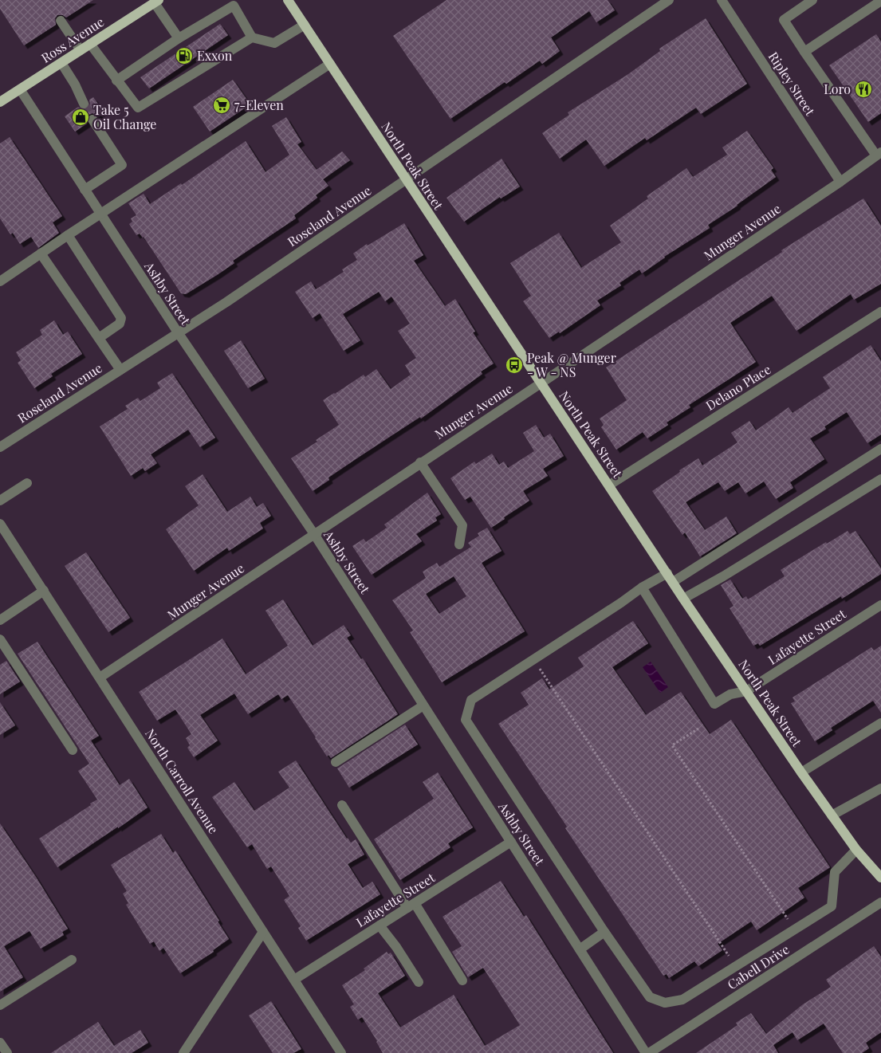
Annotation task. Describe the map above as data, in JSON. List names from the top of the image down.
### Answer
{
  "streets": {
    "main road": ["Ross Avenue", "North Peak Street"],
    "street": [
      "Ripley Street",
      "Roseland Avenue",
      "Munger Avenue",
      "Ashby Street",
      "Delano Place",
      "Lafayette Street",
      "North Carroll Avenue",
      "Cabell Drive"
    ]
  },
  "crossings": [
    ["Ross Avenue", "Ashby Street"],
    ["Ripley Street", "Munger Avenue"],
    ["North Peak Street", "Roseland Avenue"],
    ["North Peak Street", "Munger Avenue"],
    ["North Peak Street", "Delano Place"],
    ["North Peak Street", "Lafayette Street"],
    ["Roseland Avenue", "Ashby Street"],
    ["Munger Avenue", "Ashby Street"],
    ["Munger Avenue", "North Carroll Avenue"],
    ["Ashby Street", "Lafayette Street"],
    ["Lafayette Street", "North Carroll Avenue"]
  ],
  "places": {
    "fuel station": ["Exxon"],
    "restaurant": ["Loro"],
    "supermarket": ["7-Eleven"],
    "shop": ["Take 5 Oil Change"],
    "bus stop": ["Peak @ Munger - W - NS"]
  }
}
